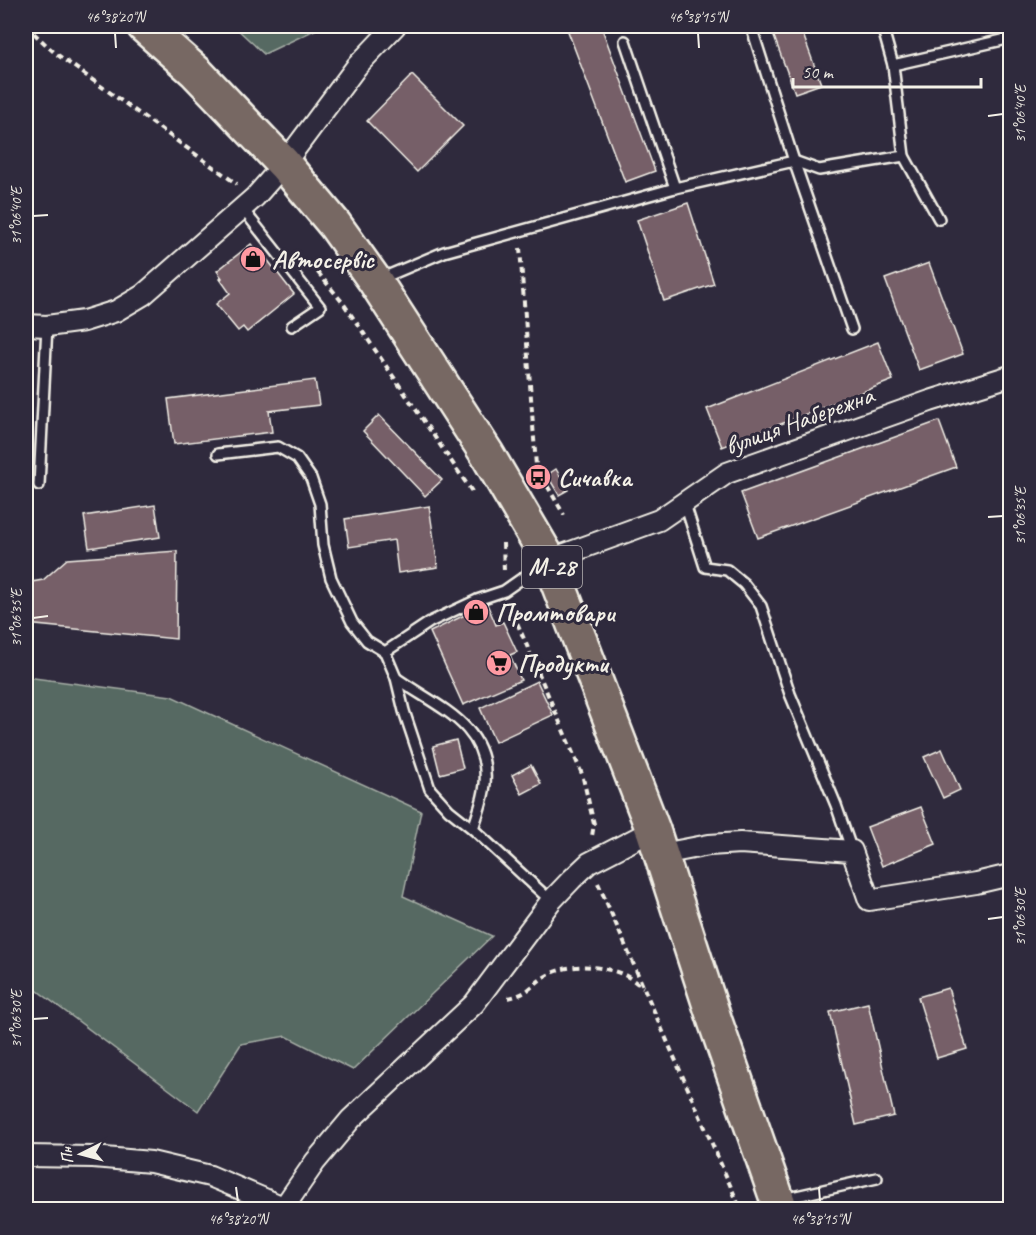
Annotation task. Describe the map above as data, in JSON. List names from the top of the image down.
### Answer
{
  "streets": {
    "highway": ["М-28"],
    "street": ["вулиця Набережна"]
  },
  "crossings": [
    ["вулиця Набережна", "М-28"]
  ],
  "places": {
    "shop": ["Автосервіс", "Промтовари"],
    "bus stop": ["Сичавка"],
    "supermarket": ["Продукти"]
  },
  "scale_bar": "50 m",
  "north": "left",
  "coordinates": [
    "46°38'20\"N",
    "46°38'15\"N",
    "31°06'40\"E",
    "31°06'35\"E",
    "31°06'30\"E"
  ]
}
